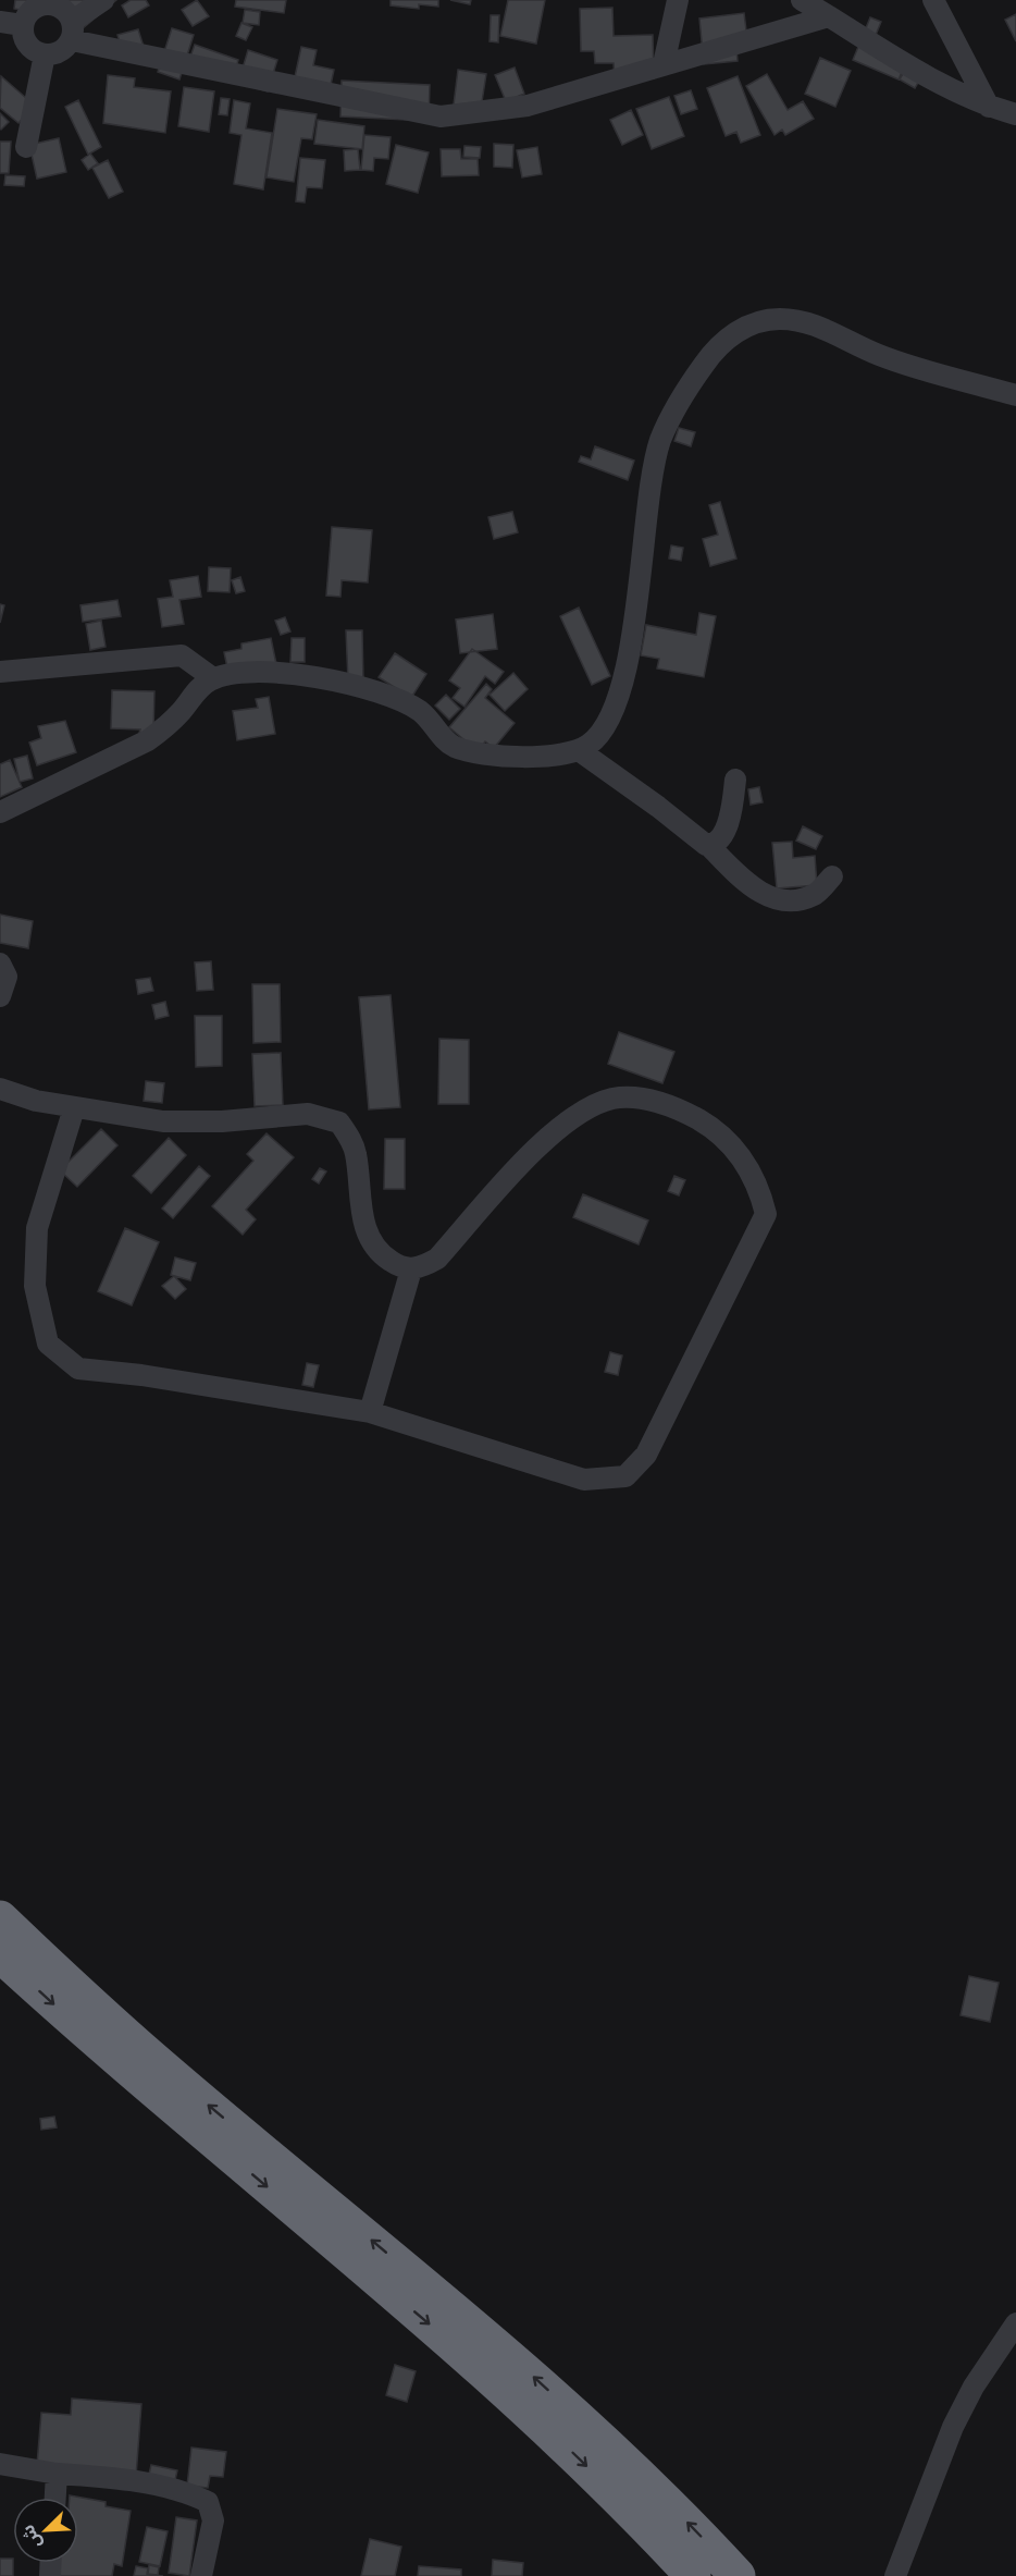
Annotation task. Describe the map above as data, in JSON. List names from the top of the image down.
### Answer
{
  "north": "bottom left"
}
